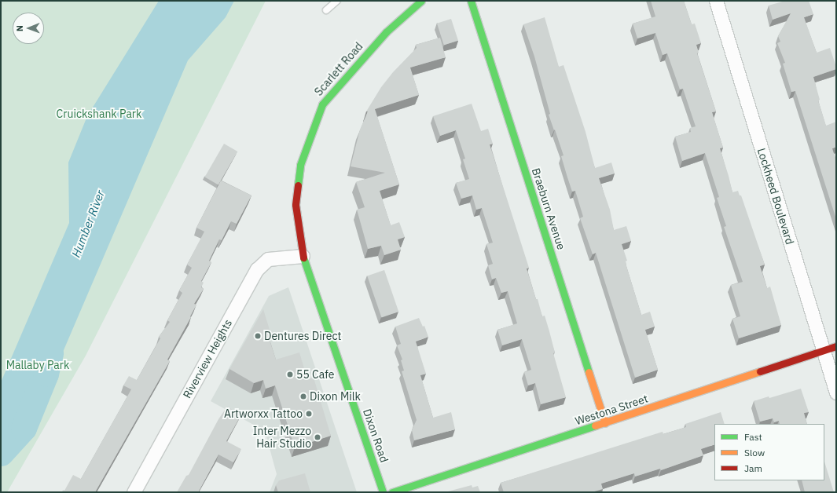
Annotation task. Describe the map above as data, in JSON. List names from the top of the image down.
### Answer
{
  "streets": {
    "street": [
      "Scarlett Road",
      "Lockheed Boulevard",
      "Braeburn Avenue",
      "Riverview Heights",
      "Westona Street",
      "Dixon Road"
    ]
  },
  "crossings": [
    ["Scarlett Road", "Riverview Heights"],
    ["Scarlett Road", "Dixon Road"],
    ["Lockheed Boulevard", "Westona Street"],
    ["Braeburn Avenue", "Westona Street"]
  ],
  "water": ["Humber River"],
  "parks": ["Cruickshank Park", "Mallaby Park"],
  "places": [
    "Dentures Direct",
    "55 Cafe",
    "Dixon Milk",
    "Artworxx Tattoo",
    "Inter Mezzo Hair Studio"
  ],
  "legend": ["Fast", "Slow", "Jam"],
  "north": "left"
}
